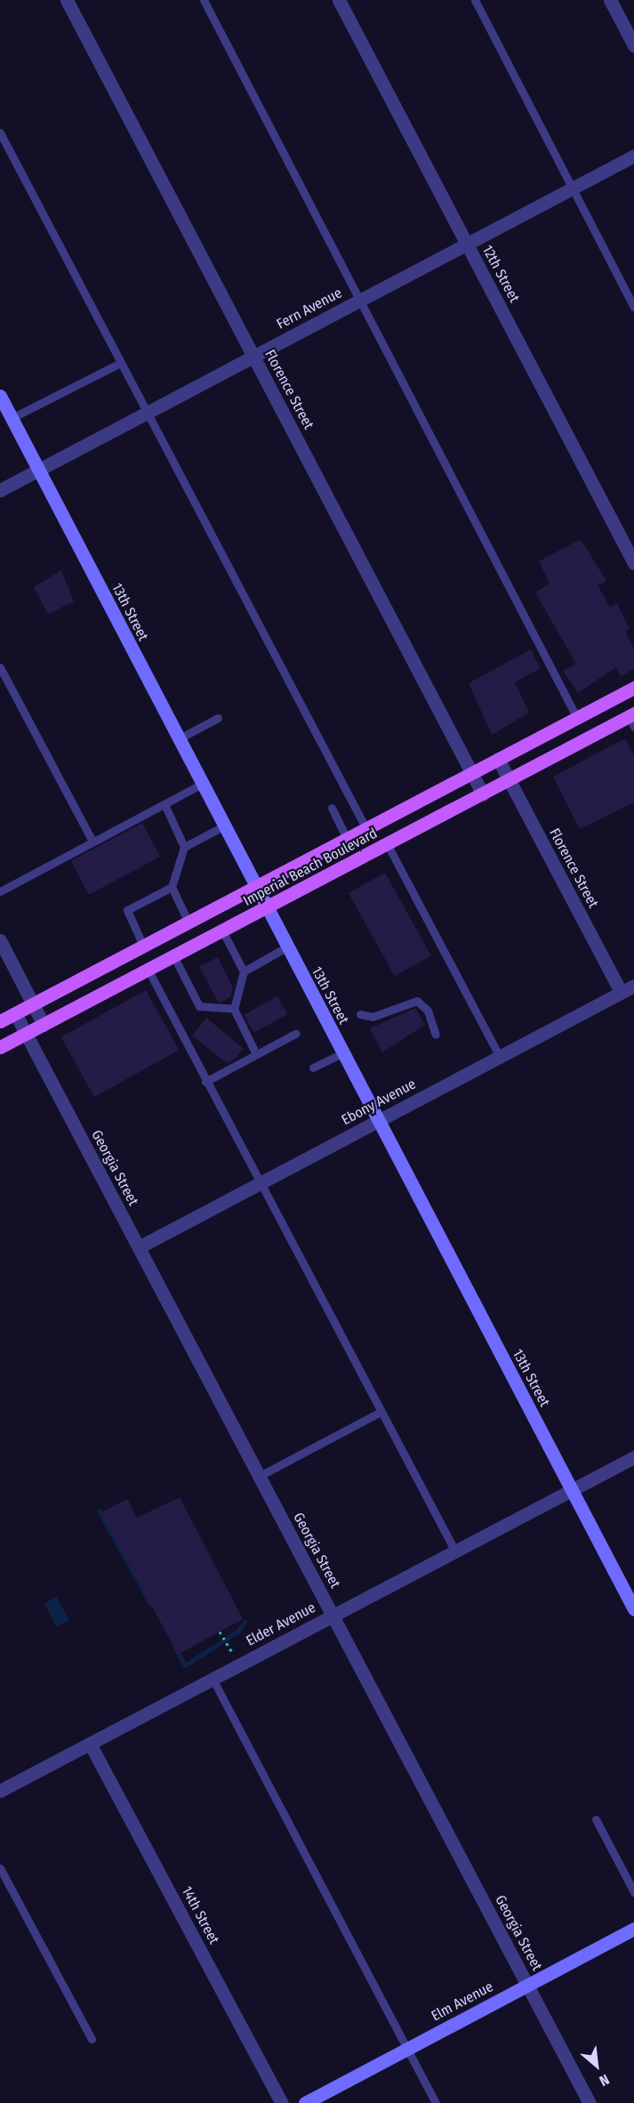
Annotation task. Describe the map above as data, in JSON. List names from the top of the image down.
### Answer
{
  "streets": {
    "main road": ["13th Street", "Imperial Beach Boulevard", "Elm Avenue"],
    "street": [
      "12th Street",
      "Fern Avenue",
      "Florence Street",
      "Ebony Avenue",
      "Georgia Street",
      "Elder Avenue",
      "14th Street"
    ]
  },
  "crossings": [
    ["12th Street", "Fern Avenue"],
    ["Fern Avenue", "Florence Street"],
    ["Fern Avenue", "13th Street"],
    ["Florence Street", "Imperial Beach Boulevard"],
    ["Florence Street", "Ebony Avenue"],
    ["13th Street", "Imperial Beach Boulevard"],
    ["13th Street", "Ebony Avenue"],
    ["13th Street", "Elder Avenue"],
    ["Imperial Beach Boulevard", "Georgia Street"],
    ["Ebony Avenue", "Georgia Street"],
    ["Georgia Street", "Elder Avenue"],
    ["Georgia Street", "Elm Avenue"],
    ["Elder Avenue", "14th Street"]
  ],
  "north": "bottom right"
}
